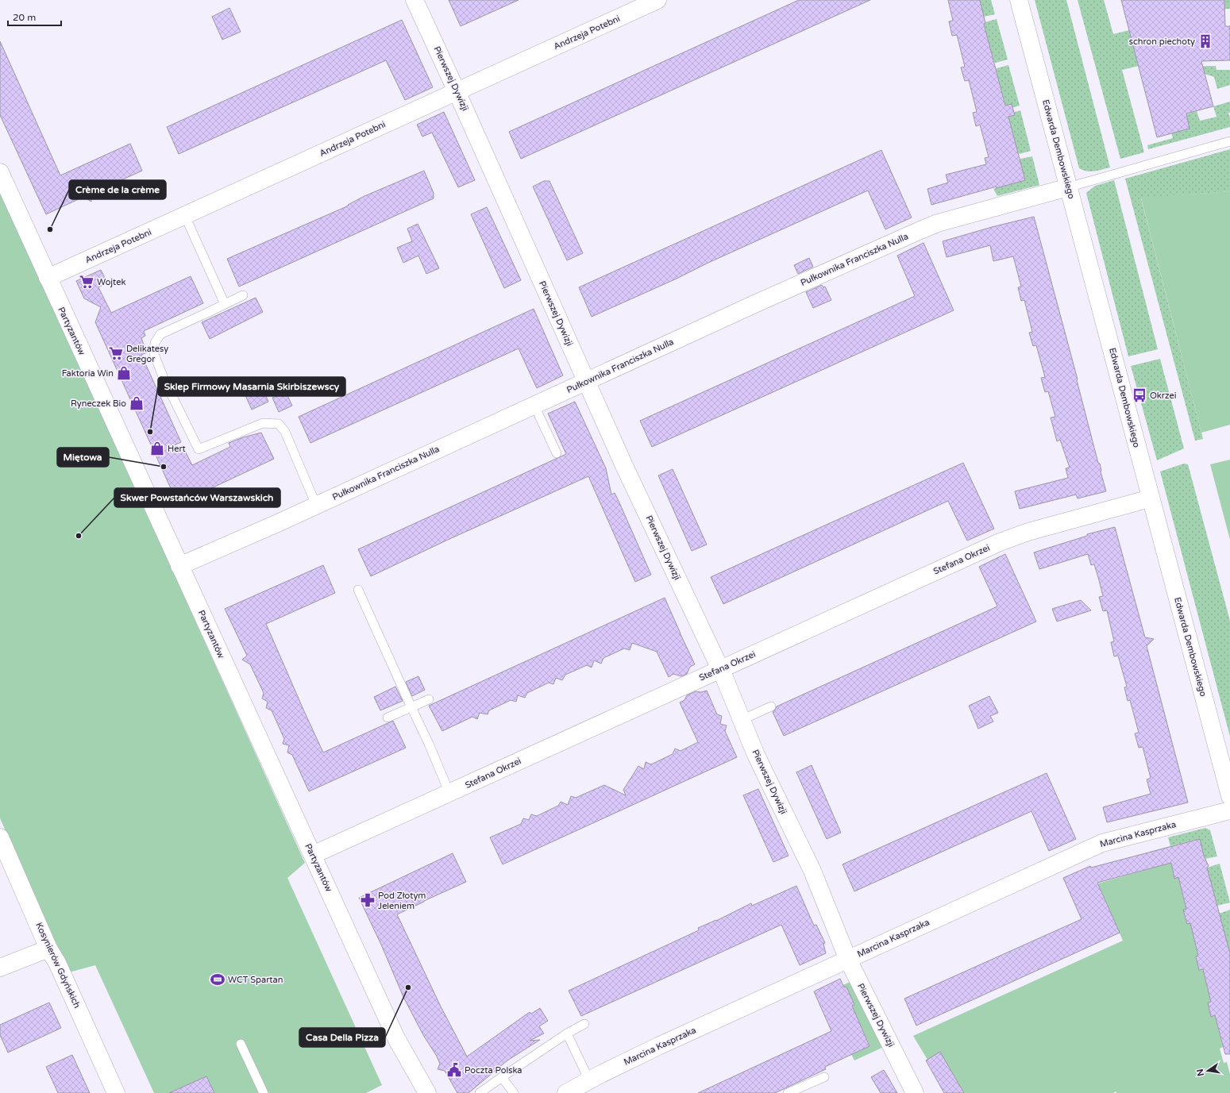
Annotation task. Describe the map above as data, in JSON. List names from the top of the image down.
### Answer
{
  "streets": {
    "street": [
      "Andrzeja Potebni",
      "Pierwszej Dywizji",
      "Edwarda Dembowskiego",
      "Pułkownika Franciszka Nulla",
      "Partyzantów",
      "Stefana Okrzei",
      "Marcina Kasprzaka",
      "Kosynierów Gdyńskich"
    ]
  },
  "crossings": [
    ["Andrzeja Potebni", "Pierwszej Dywizji"],
    ["Andrzeja Potebni", "Partyzantów"],
    ["Pierwszej Dywizji", "Pułkownika Franciszka Nulla"],
    ["Pierwszej Dywizji", "Stefana Okrzei"],
    ["Pierwszej Dywizji", "Marcina Kasprzaka"],
    ["Edwarda Dembowskiego", "Pułkownika Franciszka Nulla"],
    ["Edwarda Dembowskiego", "Stefana Okrzei"],
    ["Pułkownika Franciszka Nulla", "Partyzantów"],
    ["Partyzantów", "Stefana Okrzei"]
  ],
  "places": {
    "building": ["schron piechoty"],
    "other": [
      "Crème de la crème",
      "Sklep Firmowy Masarnia Skirbiszewscy",
      "Miętowa",
      "Skwer Powstańców Warszawskich",
      "Casa Della Pizza"
    ],
    "supermarket": ["Wojtek", "Delikatesy Gregor"],
    "shop": ["Faktoria Win", "Ryneczek Bio", "Hert"],
    "bus stop": ["Okrzei"],
    "pharmacy": ["Pod Złotym Jeleniem"],
    "sports": ["WCT Spartan"],
    "public building": ["Poczta Polska"]
  },
  "scale_bar": "20 m",
  "north": "left"
}
